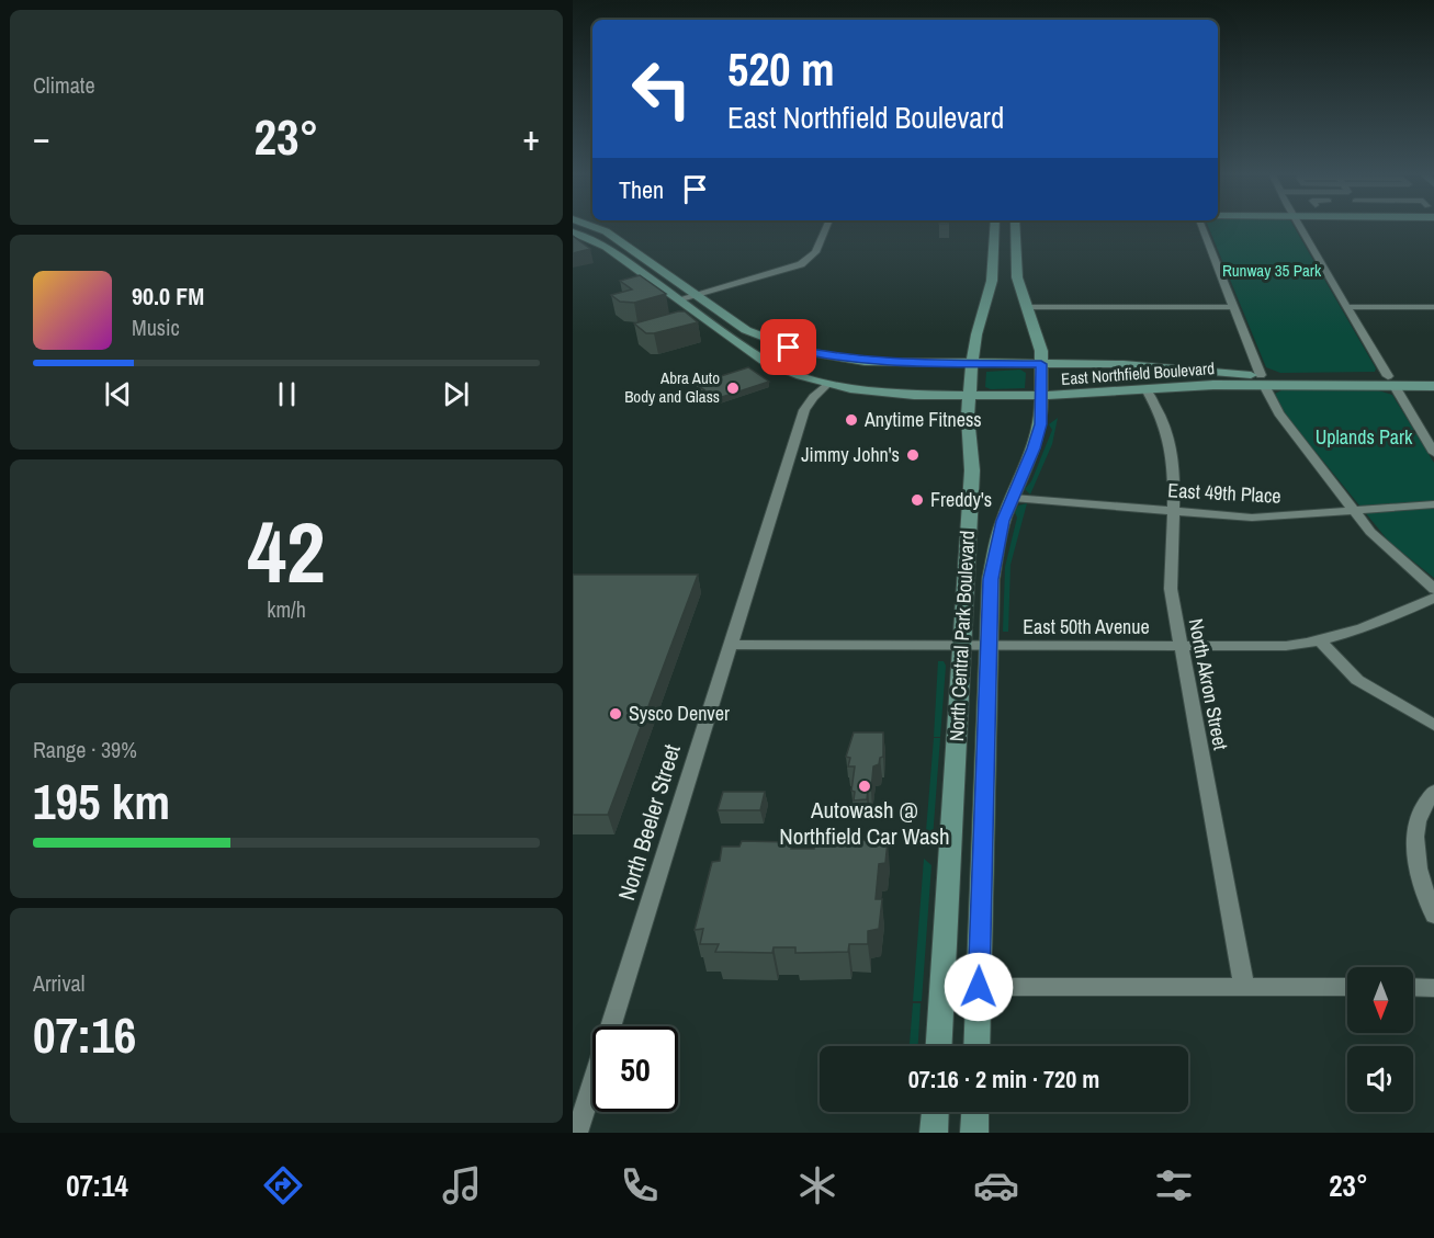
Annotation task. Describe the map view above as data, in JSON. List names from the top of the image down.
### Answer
{
  "streets": {
    "main road": ["East Northfield Boulevard", "North Central Park Boulevard"],
    "street": [
      "East 49th Place",
      "East 50th Avenue",
      "North Akron Street",
      "North Beeler Street"
    ]
  },
  "crossings": [
    ["East Northfield Boulevard", "North Central Park Boulevard"],
    ["East Northfield Boulevard", "North Akron Street"],
    ["East Northfield Boulevard", "North Beeler Street"],
    ["East 49th Place", "North Central Park Boulevard"],
    ["East 49th Place", "North Akron Street"],
    ["East 50th Avenue", "North Central Park Boulevard"],
    ["East 50th Avenue", "North Akron Street"],
    ["East 50th Avenue", "North Beeler Street"]
  ],
  "parks": ["Runway 35 Park", "Uplands Park"],
  "places": [
    "Abra Auto Body and Glass",
    "Anytime Fitness",
    "Jimmy John's",
    "Freddy's",
    "Sysco Denver",
    "Autowash @ Northfield Car Wash"
  ],
  "north": "bottom",
  "page": {
    "tile": [
      "Climate",
      ["42", "km/h"],
      ["Range · 39%", "195 km"],
      ["Arrival", "07:16"]
    ],
    "turn": ["520 m", "East Northfield Boulevard"],
    "heat": ["−", "23°", "+"],
    "then": "Then",
    "song": ["90.0 FM", "Music"],
    "limit": "50",
    "trip": "07:16 · 2 min · 720 m",
    "tabs": ["07:14", "23°"]
  }
}
